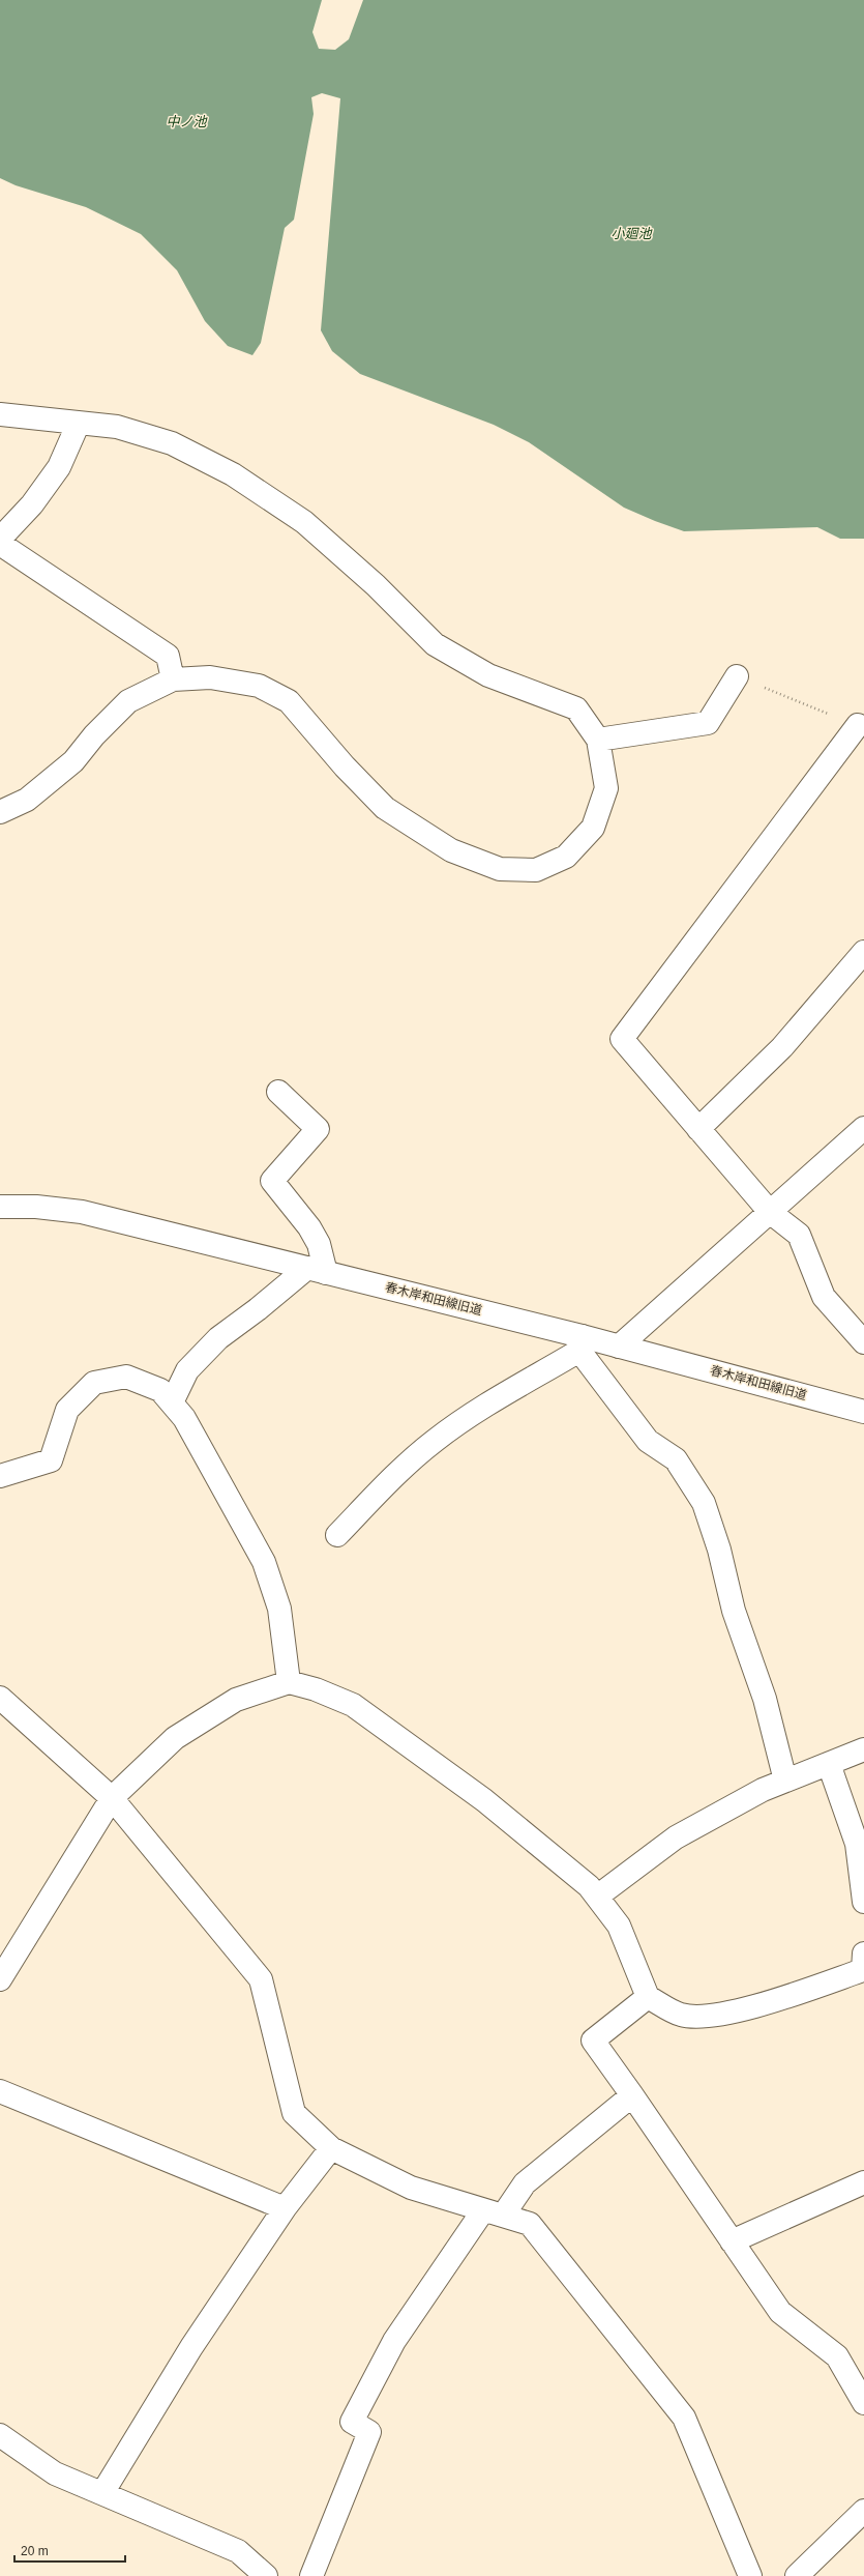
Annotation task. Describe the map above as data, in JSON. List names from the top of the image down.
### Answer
{
  "streets": {
    "street": ["春木岸和田線旧道"]
  },
  "water": ["中ノ池", "小廻池"],
  "scale_bar": "20 m"
}
